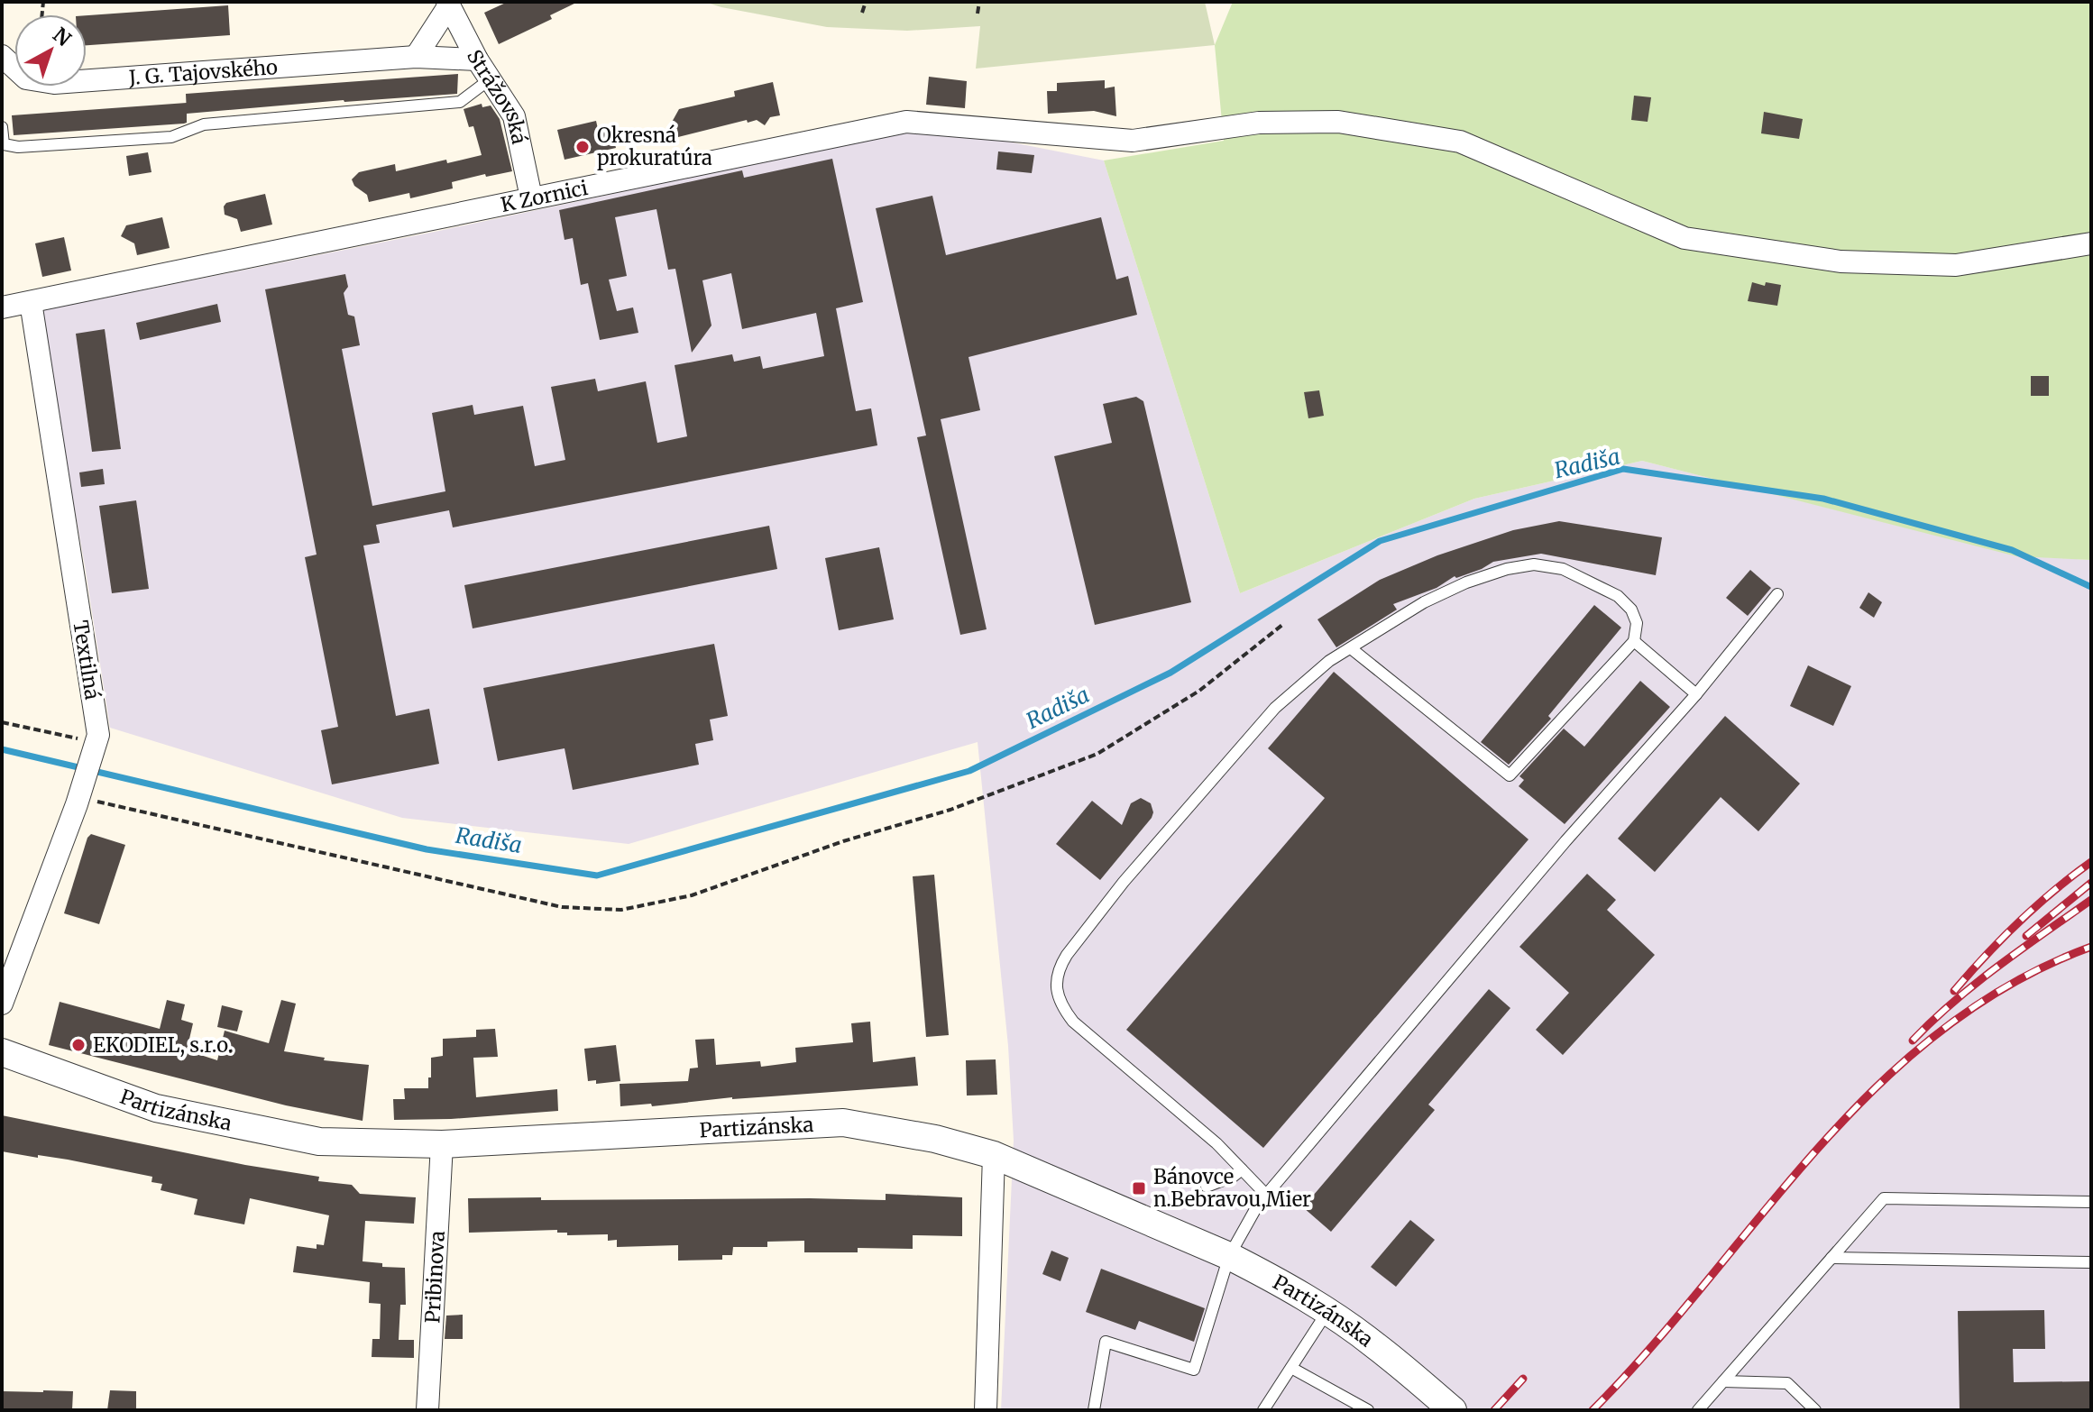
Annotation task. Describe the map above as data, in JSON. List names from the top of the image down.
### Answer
{
  "streets": {
    "street": [
      "J. G. Tajovského",
      "Strážovská",
      "K Zornici",
      "Textilná",
      "Partizánska",
      "Pribinova"
    ]
  },
  "crossings": [
    ["J. G. Tajovského", "Strážovská"],
    ["Strážovská", "K Zornici"],
    ["K Zornici", "Textilná"],
    ["Partizánska", "Pribinova"]
  ],
  "water": ["Radiša"],
  "places": {
    "other": ["Okresná prokuratúra", "EKODIEL, s.r.o."],
    "transit": ["Bánovce n.Bebravou,Mier"]
  },
  "north": "top right"
}
